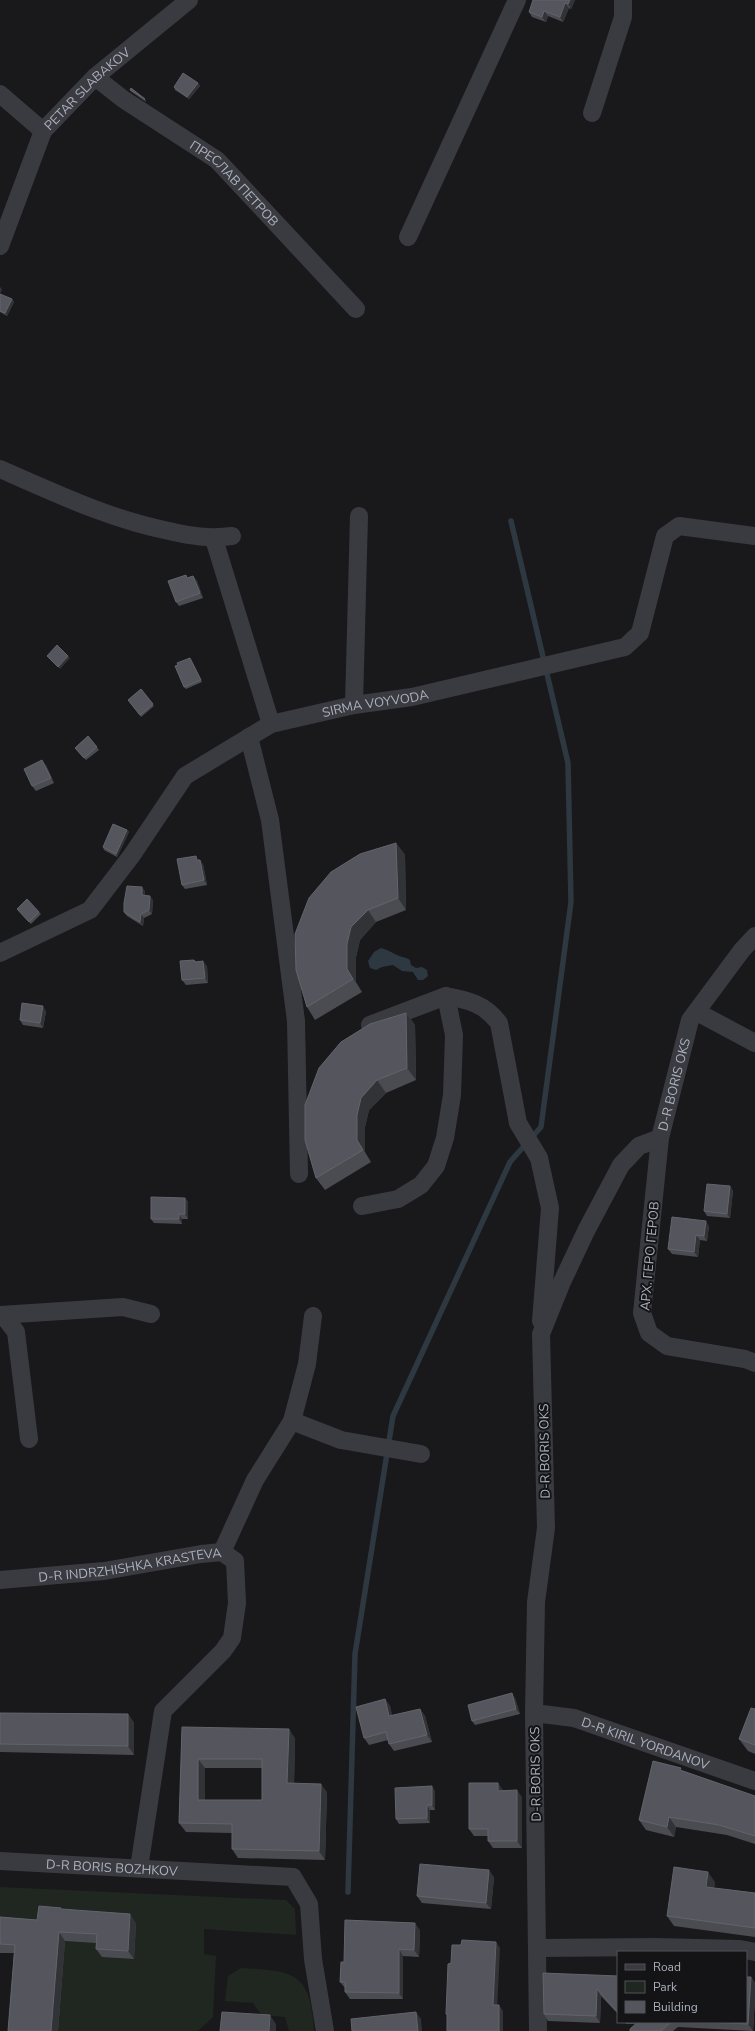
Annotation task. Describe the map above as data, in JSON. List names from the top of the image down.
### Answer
{
  "streets": {
    "street": [
      "PETAR SLABAKOV",
      "ПРЕСЛАВ ПЕТРОВ",
      "SIRMA VOYVODA",
      "D-R BORIS OKS",
      "АРХ. ГЕРО ГЕРОВ",
      "D-R INDRZHISHKA KRASTEVA",
      "D-R KIRIL YORDANOV",
      "D-R BORIS BOZHKOV"
    ]
  },
  "crossings": [
    ["PETAR SLABAKOV", "ПРЕСЛАВ ПЕТРОВ"],
    ["D-R BORIS OKS", "АРХ. ГЕРО ГЕРОВ"],
    ["D-R BORIS OKS", "D-R KIRIL YORDANOV"],
    ["D-R INDRZHISHKA KRASTEVA", "D-R BORIS BOZHKOV"]
  ],
  "legend": ["Road", "Park", "Building"]
}
